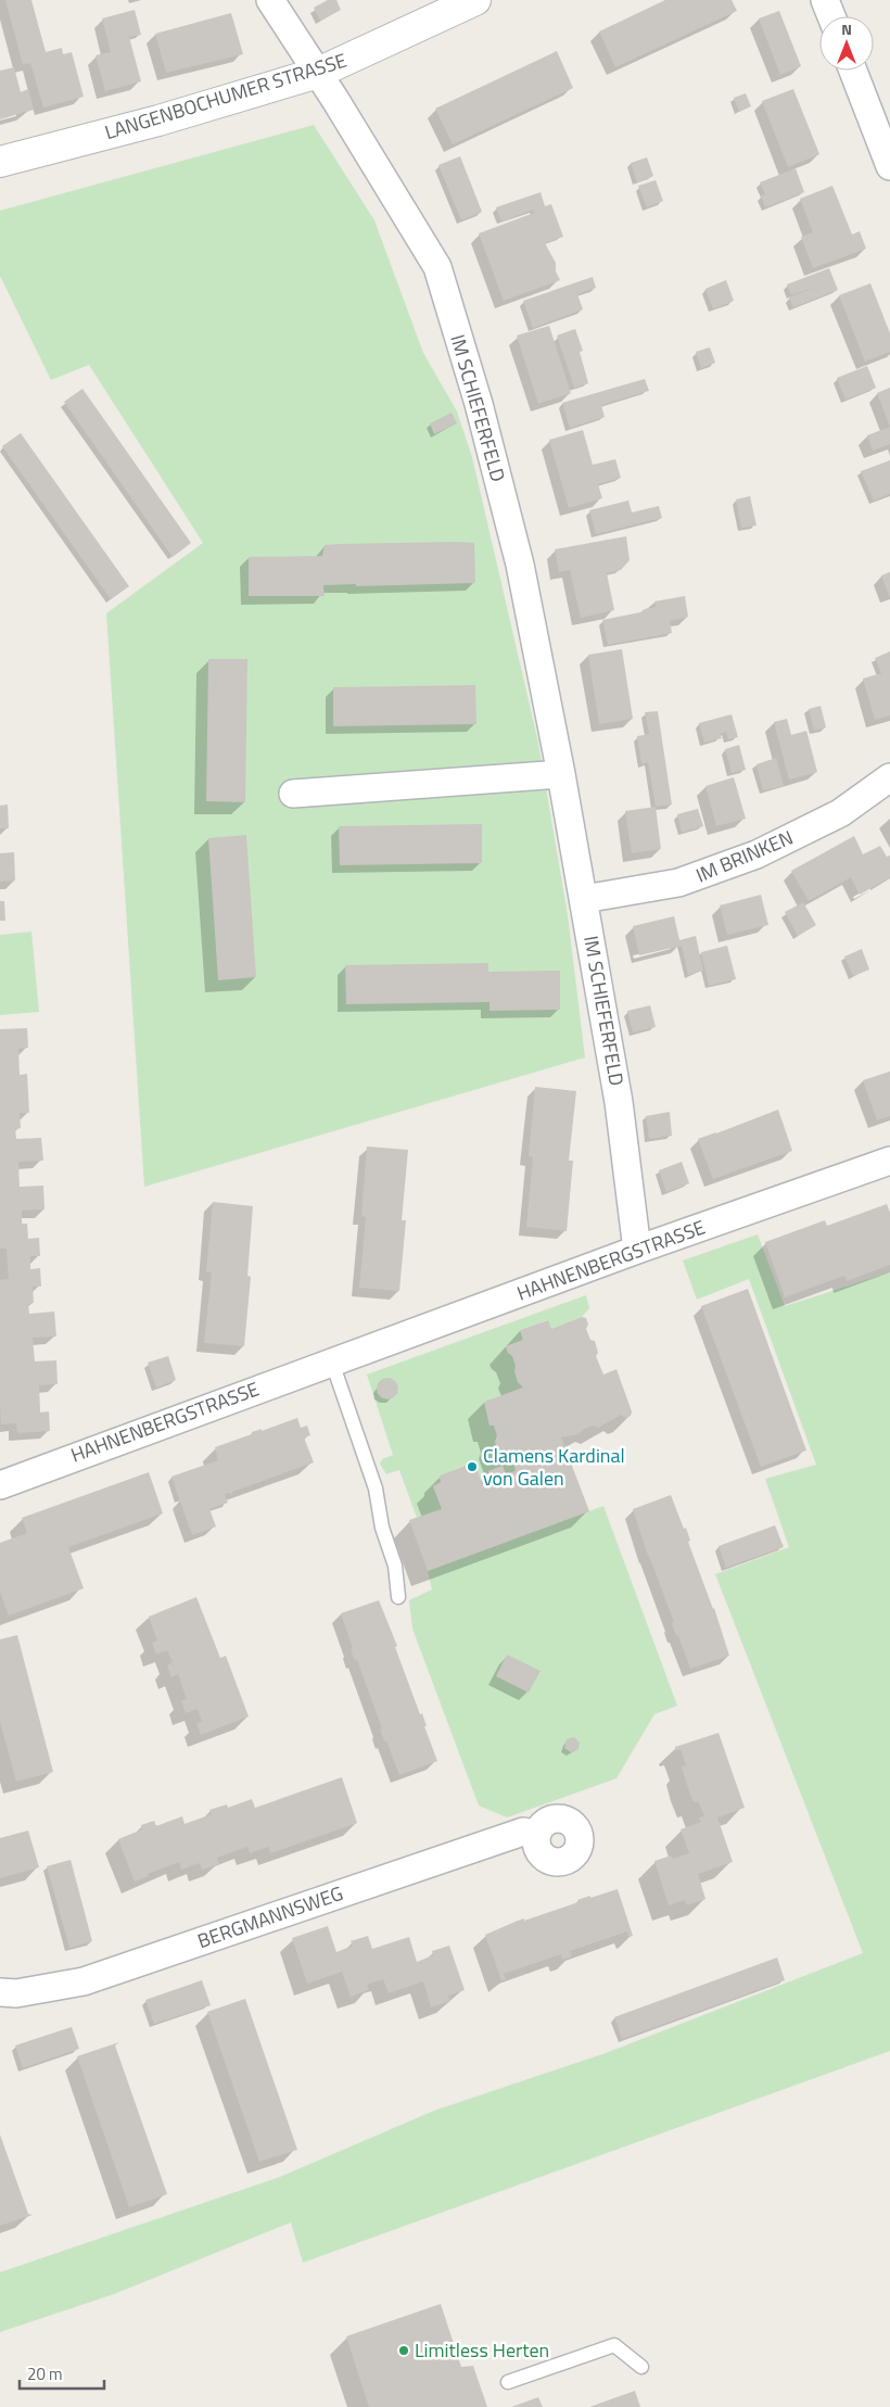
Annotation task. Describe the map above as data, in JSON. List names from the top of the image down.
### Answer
{
  "streets": {
    "street": [
      "LANGENBOCHUMER STRASSE",
      "IM SCHIEFERFELD",
      "IM BRINKEN",
      "HAHNENBERGSTRASSE",
      "BERGMANNSWEG"
    ]
  },
  "crossings": [
    ["LANGENBOCHUMER STRASSE", "IM SCHIEFERFELD"],
    ["IM SCHIEFERFELD", "IM BRINKEN"],
    ["IM SCHIEFERFELD", "HAHNENBERGSTRASSE"]
  ],
  "places": ["Clamens Kardinal von Galen", "Limitless Herten"],
  "scale_bar": "20 m",
  "north": "top"
}
